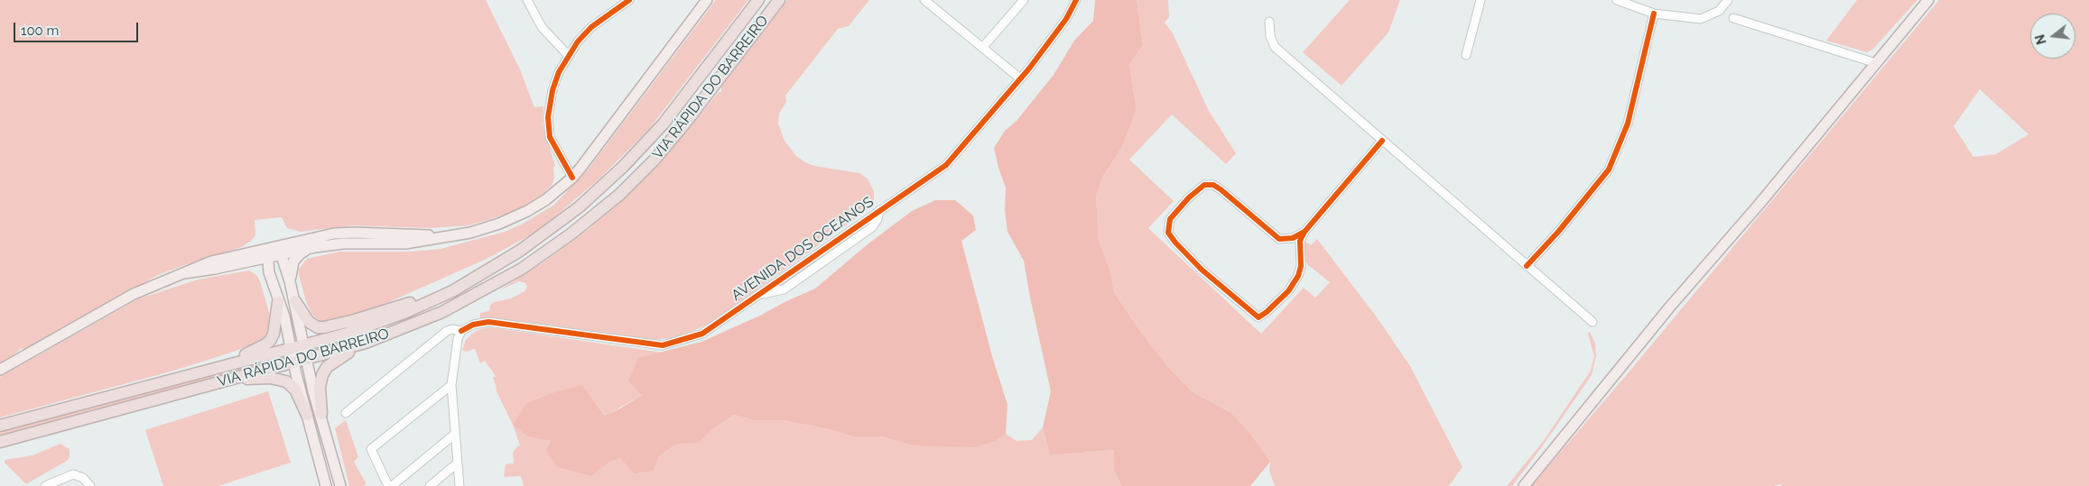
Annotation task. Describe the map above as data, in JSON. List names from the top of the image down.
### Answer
{
  "streets": {
    "highway": ["VIA RÁPIDA DO BARREIRO"],
    "street": ["AVENIDA DOS OCEANOS"]
  },
  "scale_bar": "100 m",
  "north": "left"
}
